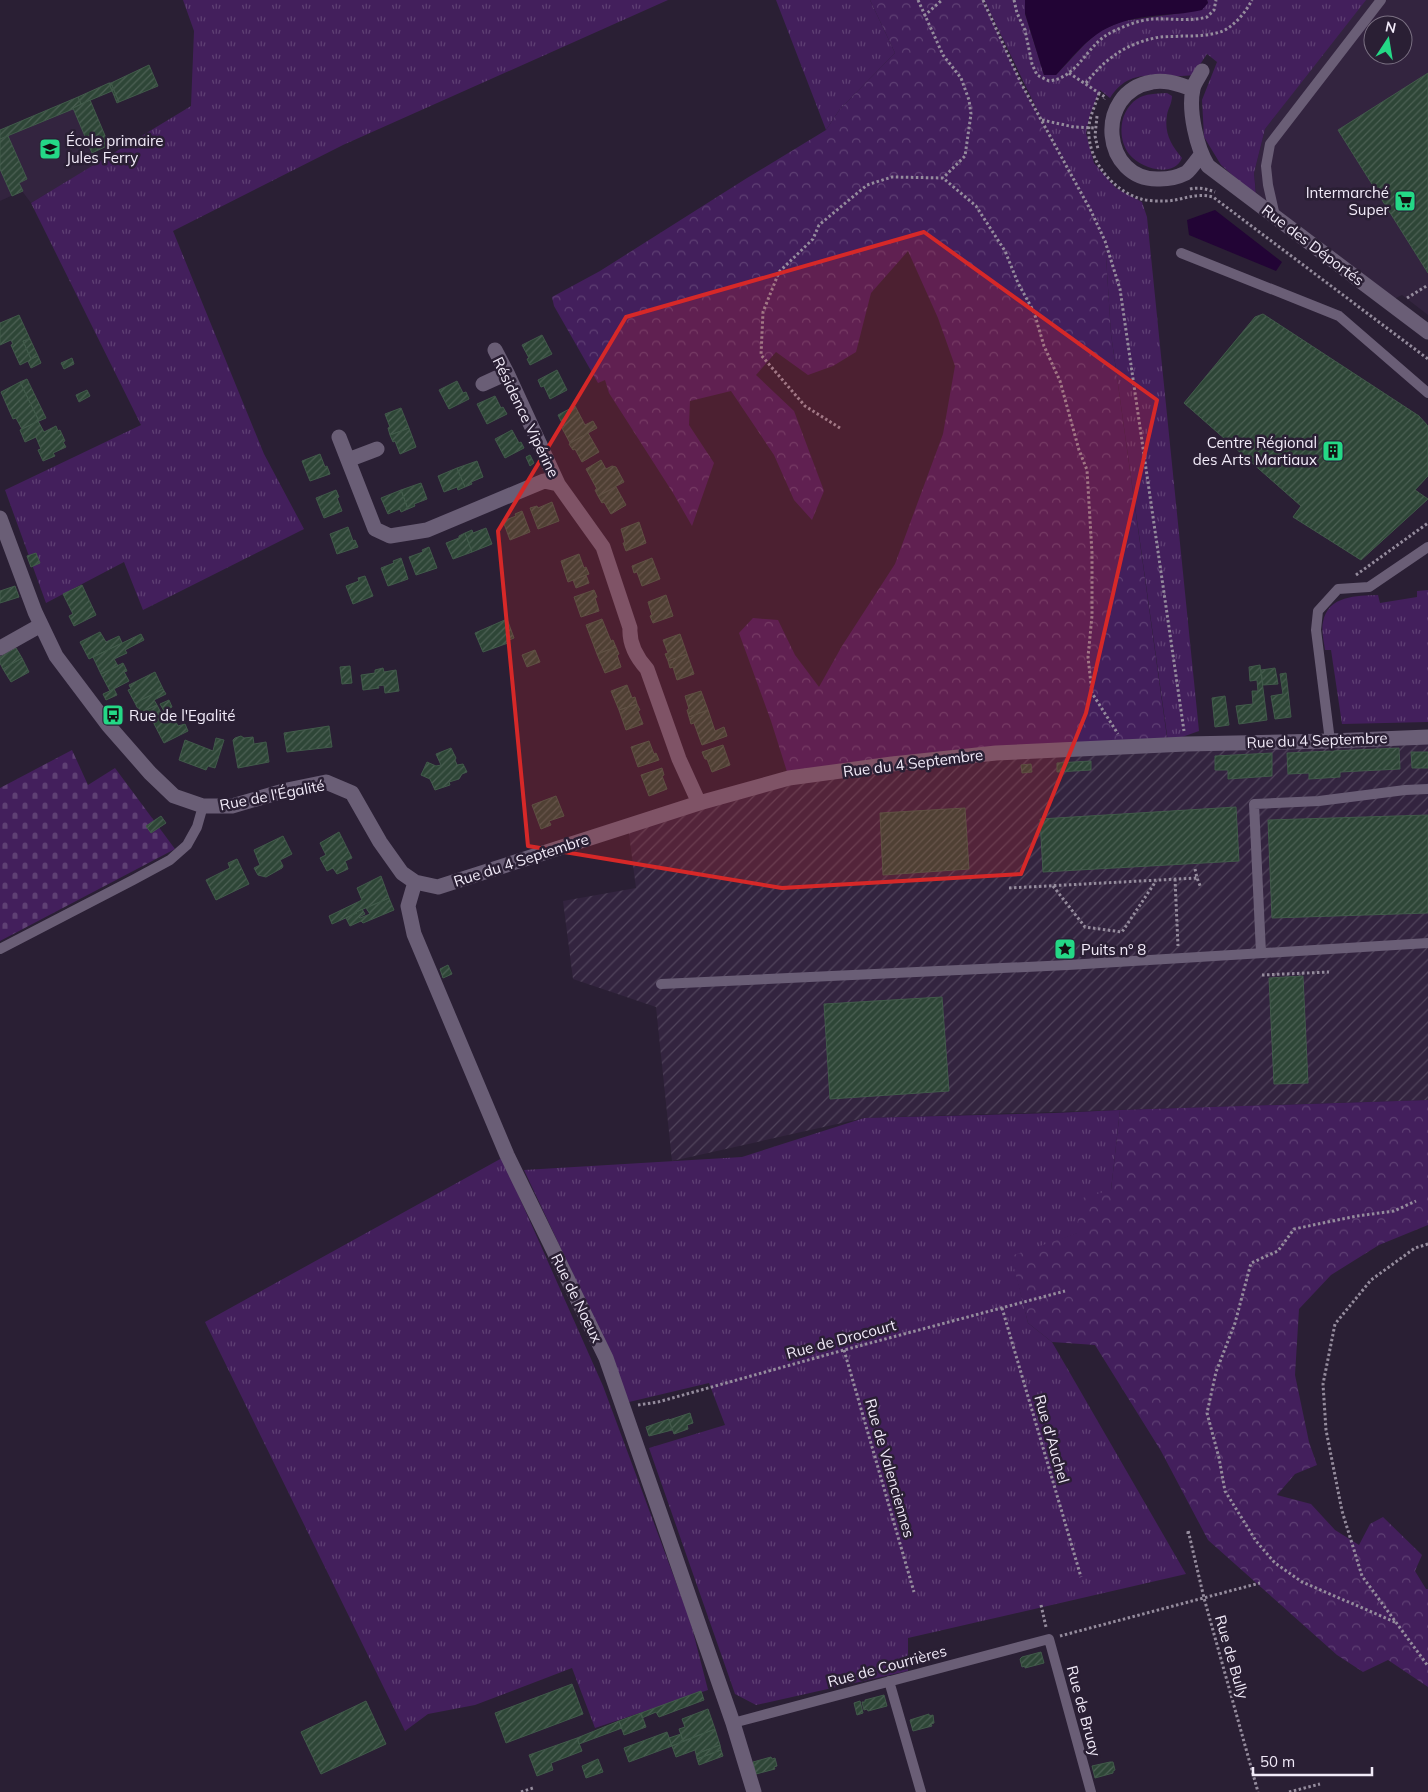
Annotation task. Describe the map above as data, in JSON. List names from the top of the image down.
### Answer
{
  "streets": {
    "street": [
      "Rue des Déportés",
      "Résidence Vipérine",
      "Rue du 4 Septembre",
      "Rue de l'Égalité",
      "Rue de Noeux"
    ],
    "lane": ["Rue de Courrières", "Rue de Bruay"],
    "path": [
      "Rue de Drocourt",
      "Rue d'Auchel",
      "Rue de Valenciennes",
      "Rue de Bully"
    ]
  },
  "crossings": [
    ["Résidence Vipérine", "Rue du 4 Septembre"],
    ["Rue du 4 Septembre", "Rue de l'Égalité"],
    ["Rue du 4 Septembre", "Rue de Noeux"],
    ["Rue de l'Égalité", "Rue de Noeux"],
    ["Rue de Noeux", "Rue de Drocourt"],
    ["Rue de Noeux", "Rue de Courrières"],
    ["Rue de Drocourt", "Rue d'Auchel"],
    ["Rue de Drocourt", "Rue de Valenciennes"],
    ["Rue de Courrières", "Rue de Bruay"]
  ],
  "places": {
    "school or university": ["École primaire Jules Ferry"],
    "supermarket": ["Intermarché Super"],
    "building": ["Centre Régional des Arts Martiaux"],
    "bus stop": ["Rue de l'Egalité"],
    "place": ["Puits n° 8"]
  },
  "scale_bar": "50 m",
  "north": "top"
}
